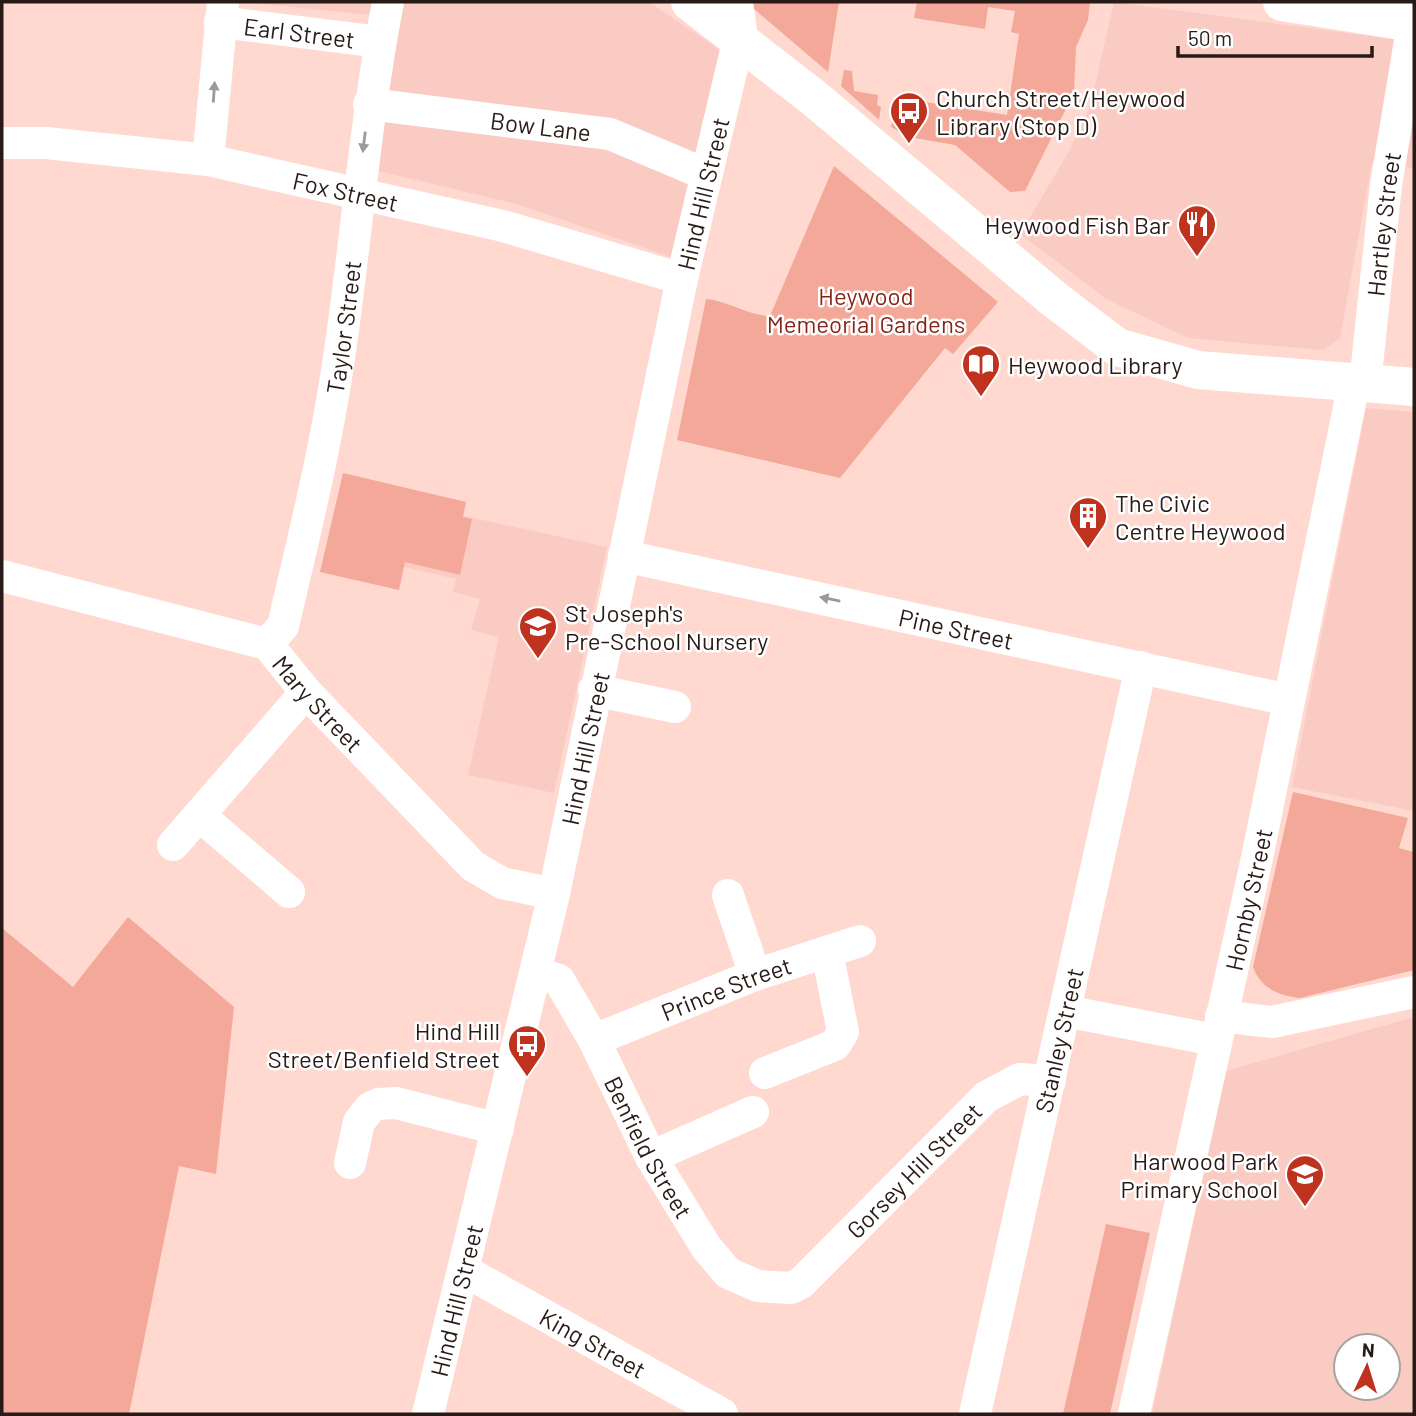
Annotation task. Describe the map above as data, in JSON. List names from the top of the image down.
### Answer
{
  "streets": {
    "street": [
      "Earl Street",
      "Bow Lane",
      "Fox Street",
      "Hind Hill Street",
      "Hartley Street",
      "Taylor Street",
      "Pine Street",
      "Mary Street",
      "Hornby Street",
      "Prince Street",
      "Stanley Street",
      "Benfield Street",
      "Gorsey Hill Street",
      "King Street"
    ]
  },
  "crossings": [
    ["Earl Street", "Taylor Street"],
    ["Bow Lane", "Hind Hill Street"],
    ["Bow Lane", "Taylor Street"],
    ["Fox Street", "Hind Hill Street"],
    ["Fox Street", "Taylor Street"],
    ["Hind Hill Street", "Pine Street"],
    ["Hind Hill Street", "Mary Street"],
    ["Hind Hill Street", "Benfield Street"],
    ["Hind Hill Street", "King Street"],
    ["Hartley Street", "Hornby Street"],
    ["Taylor Street", "Mary Street"],
    ["Pine Street", "Hornby Street"],
    ["Pine Street", "Stanley Street"],
    ["Prince Street", "Benfield Street"],
    ["Stanley Street", "Gorsey Hill Street"],
    ["Benfield Street", "Gorsey Hill Street"]
  ],
  "one_way": ["Pine Street"],
  "parks": ["Heywood Memeorial Gardens"],
  "places": {
    "bus stop": ["Church Street/Heywood Library (Stop D)", "Hind Hill Street/Benfield Street"],
    "restaurant": ["Heywood Fish Bar"],
    "library": ["Heywood Library"],
    "building": ["The Civic Centre Heywood"],
    "school or university": ["St Joseph's Pre-School Nursery", "Harwood Park Primary School"]
  },
  "scale_bar": "50 m",
  "north": "top"
}
